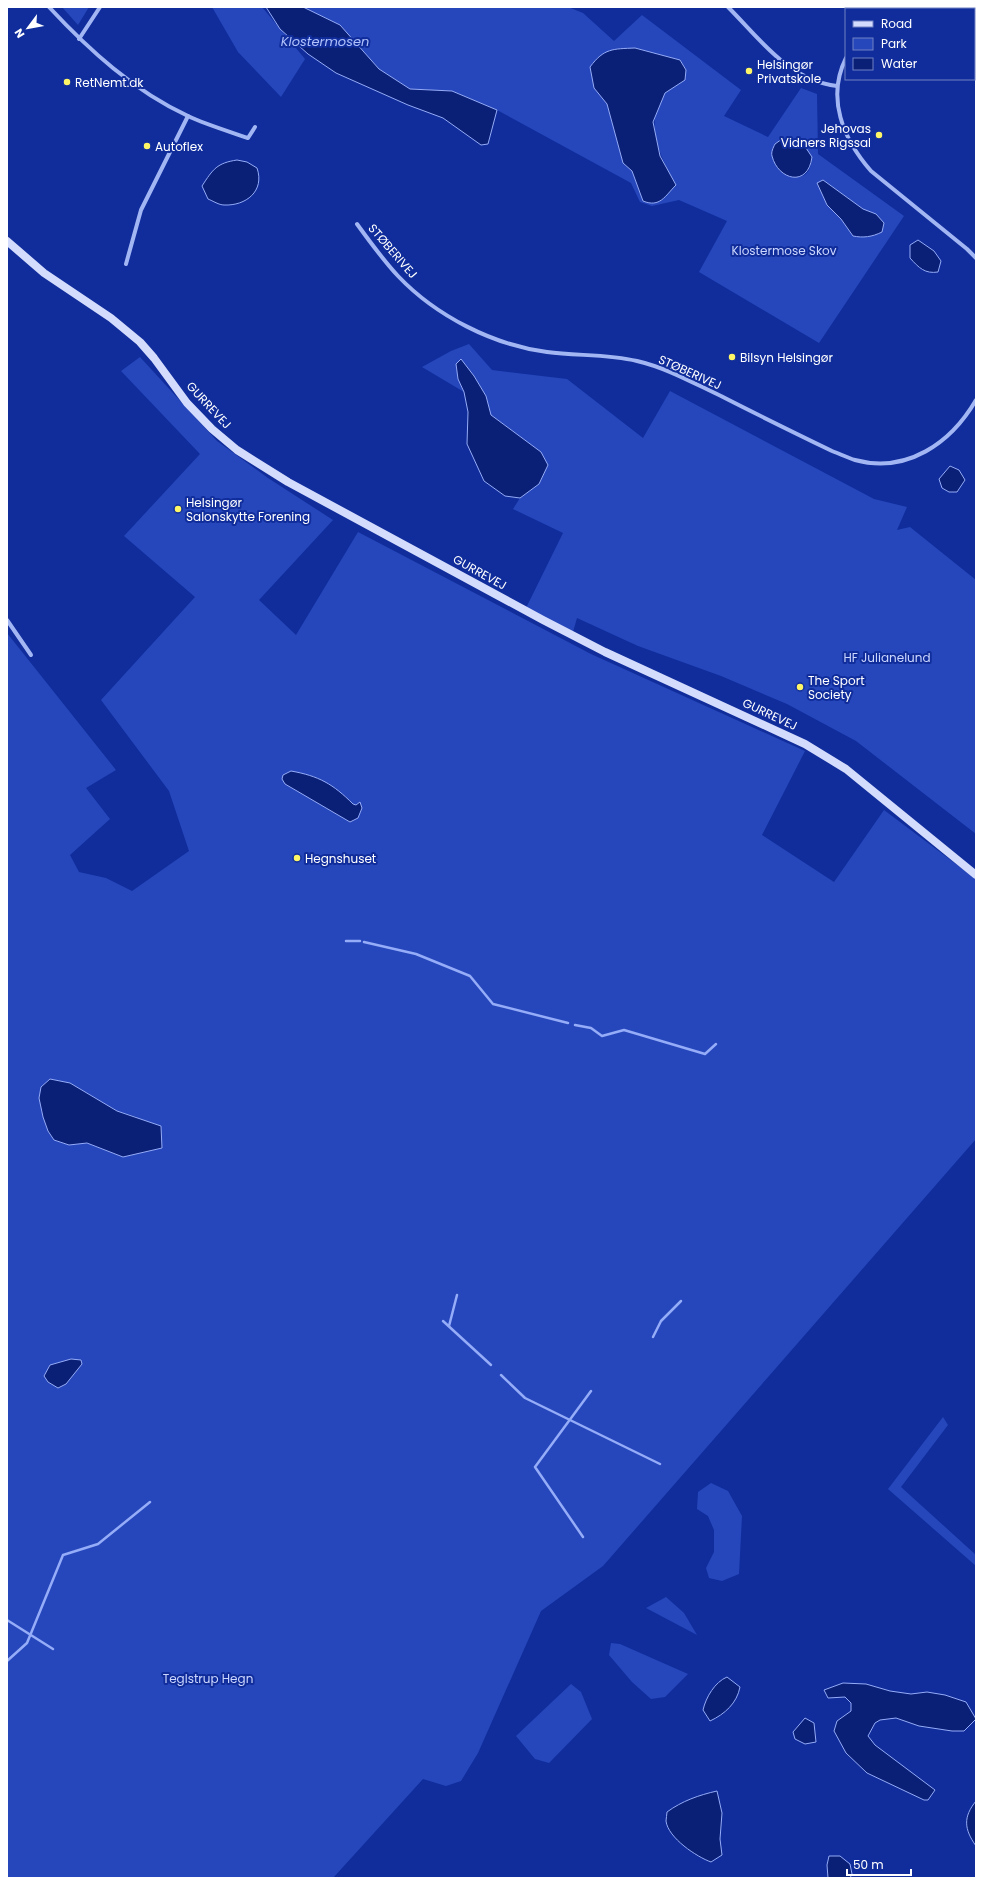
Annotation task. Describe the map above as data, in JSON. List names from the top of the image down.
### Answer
{
  "streets": {
    "street": ["STØBERIVEJ", "GURREVEJ"]
  },
  "water": ["Klostermosen"],
  "parks": ["Klostermose Skov", "HF Julianelund", "Teglstrup Hegn"],
  "places": [
    "Helsingør Privatskole",
    "RetNemt.dk",
    "Jehovas Vidners Rigssal",
    "Autoflex",
    "Bilsyn Helsingør",
    "Helsingør Salonskytte Forening",
    "The Sport Society",
    "Hegnshuset"
  ],
  "legend": ["Road", "Park", "Water"],
  "scale_bar": "50 m",
  "north": "bottom left"
}
